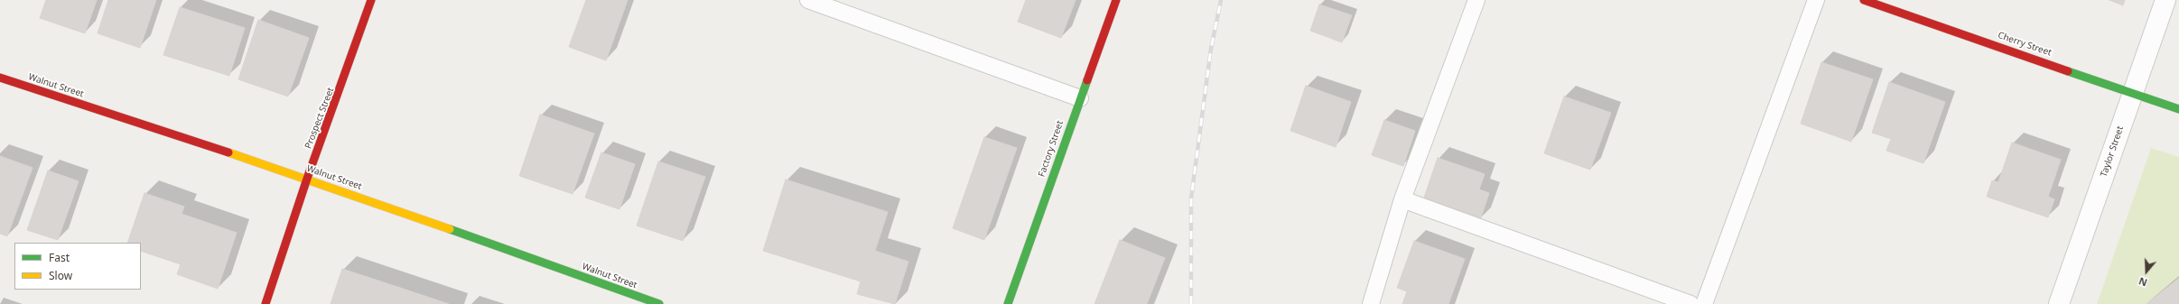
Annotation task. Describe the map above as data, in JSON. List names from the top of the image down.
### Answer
{
  "streets": {
    "street": [
      "Cherry Street",
      "Walnut Street",
      "Prospect Street",
      "Factory Street",
      "Taylor Street"
    ]
  },
  "crossings": [
    ["Cherry Street", "Taylor Street"],
    ["Walnut Street", "Prospect Street"]
  ],
  "legend": ["Fast", "Slow"],
  "north": "bottom"
}
